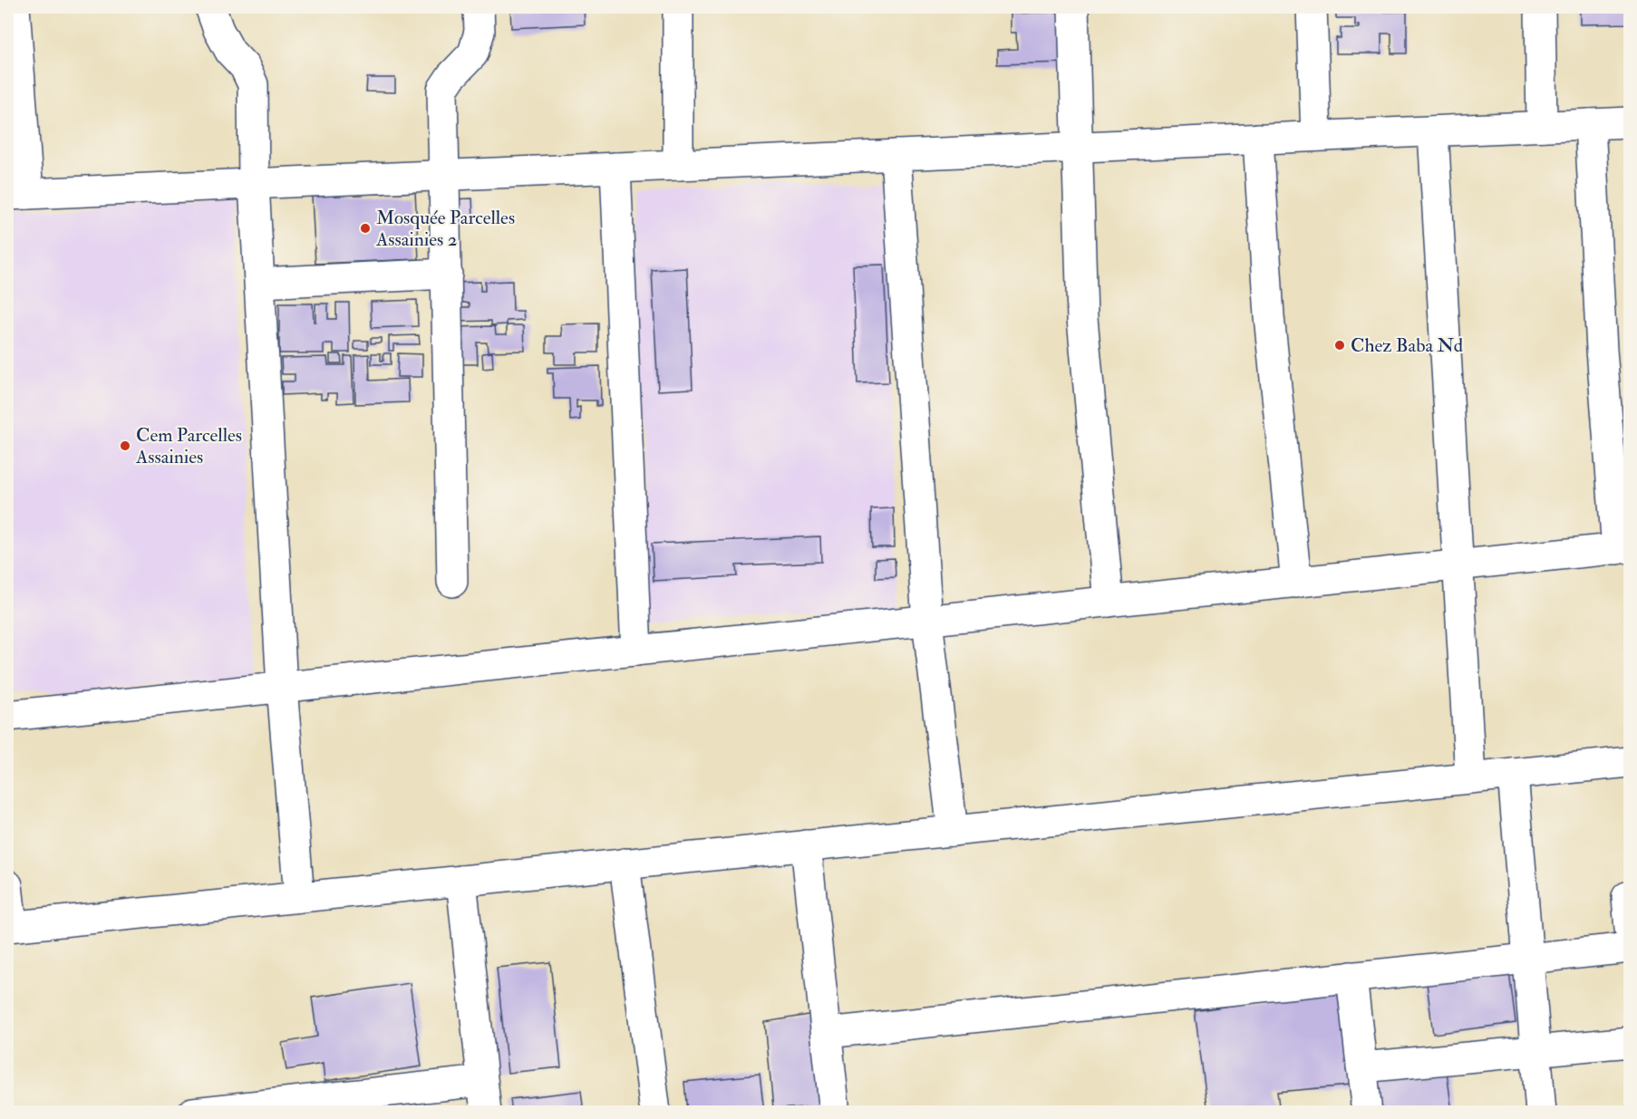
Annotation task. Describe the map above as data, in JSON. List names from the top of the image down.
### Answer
{
  "places": ["Mosquée Parcelles Assainies 2", "Chez Baba Nd", "Cem Parcelles Assainies"]
}
